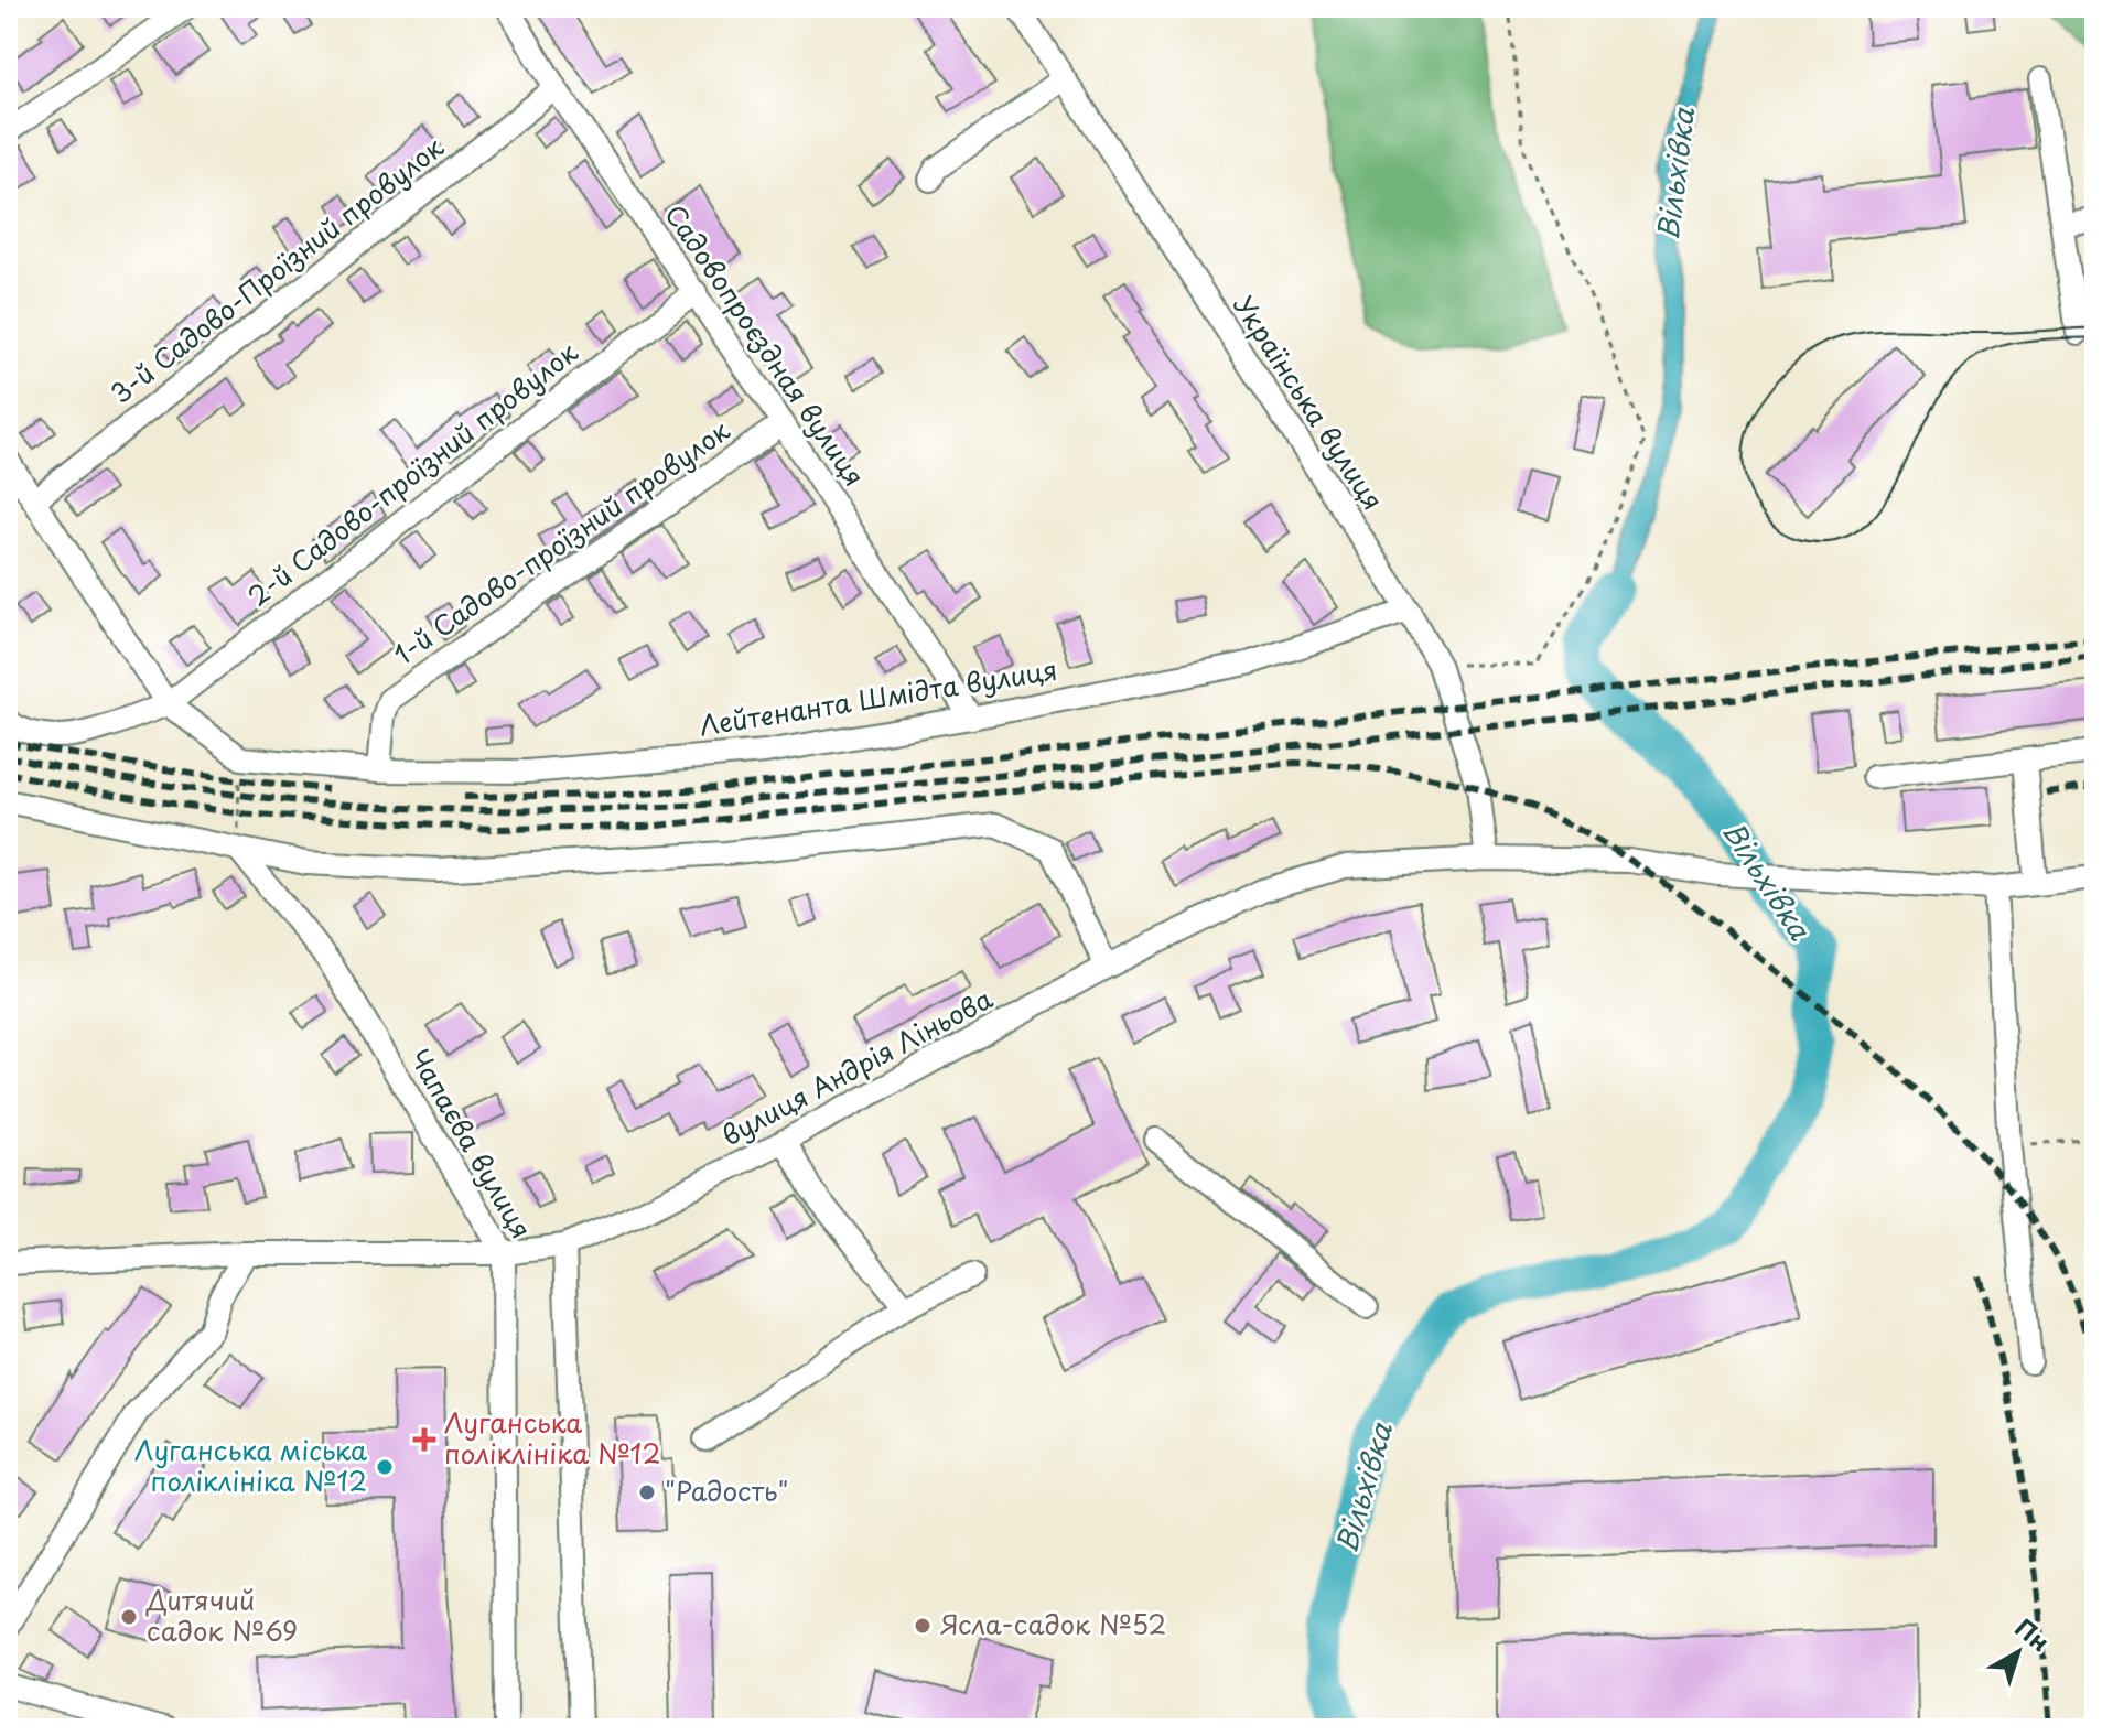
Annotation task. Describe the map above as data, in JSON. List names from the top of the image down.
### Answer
{
  "streets": {
    "street": [
      "3-й Садово-Проїзний провулок",
      "Садовопроєздная вулиця",
      "Українська вулиця",
      "2-й Садово-проїзний провулок",
      "1-й Садово-проїзний провулок",
      "Лейтенанта Шмідта вулиця",
      "вулиця Андрія Ліньова",
      "Чапаєва вулиця"
    ]
  },
  "crossings": [
    ["3-й Садово-Проїзний провулок", "Садовопроєздная вулиця"],
    ["Садовопроєздная вулиця", "2-й Садово-проїзний провулок"],
    ["Садовопроєздная вулиця", "1-й Садово-проїзний провулок"],
    ["Садовопроєздная вулиця", "Лейтенанта Шмідта вулиця"],
    ["Українська вулиця", "Лейтенанта Шмідта вулиця"],
    ["Українська вулиця", "вулиця Андрія Ліньова"],
    ["1-й Садово-проїзний провулок", "Лейтенанта Шмідта вулиця"],
    ["вулиця Андрія Ліньова", "Чапаєва вулиця"]
  ],
  "water": ["Вільхівка"],
  "places": {
    "health": ["Луганська поліклініка №12"],
    "other": [
      "Луганська міська поліклініка №12",
      "\"Радость\"",
      "Дитячий садок №69",
      "Ясла-садок №52"
    ]
  },
  "north": "top right"
}
